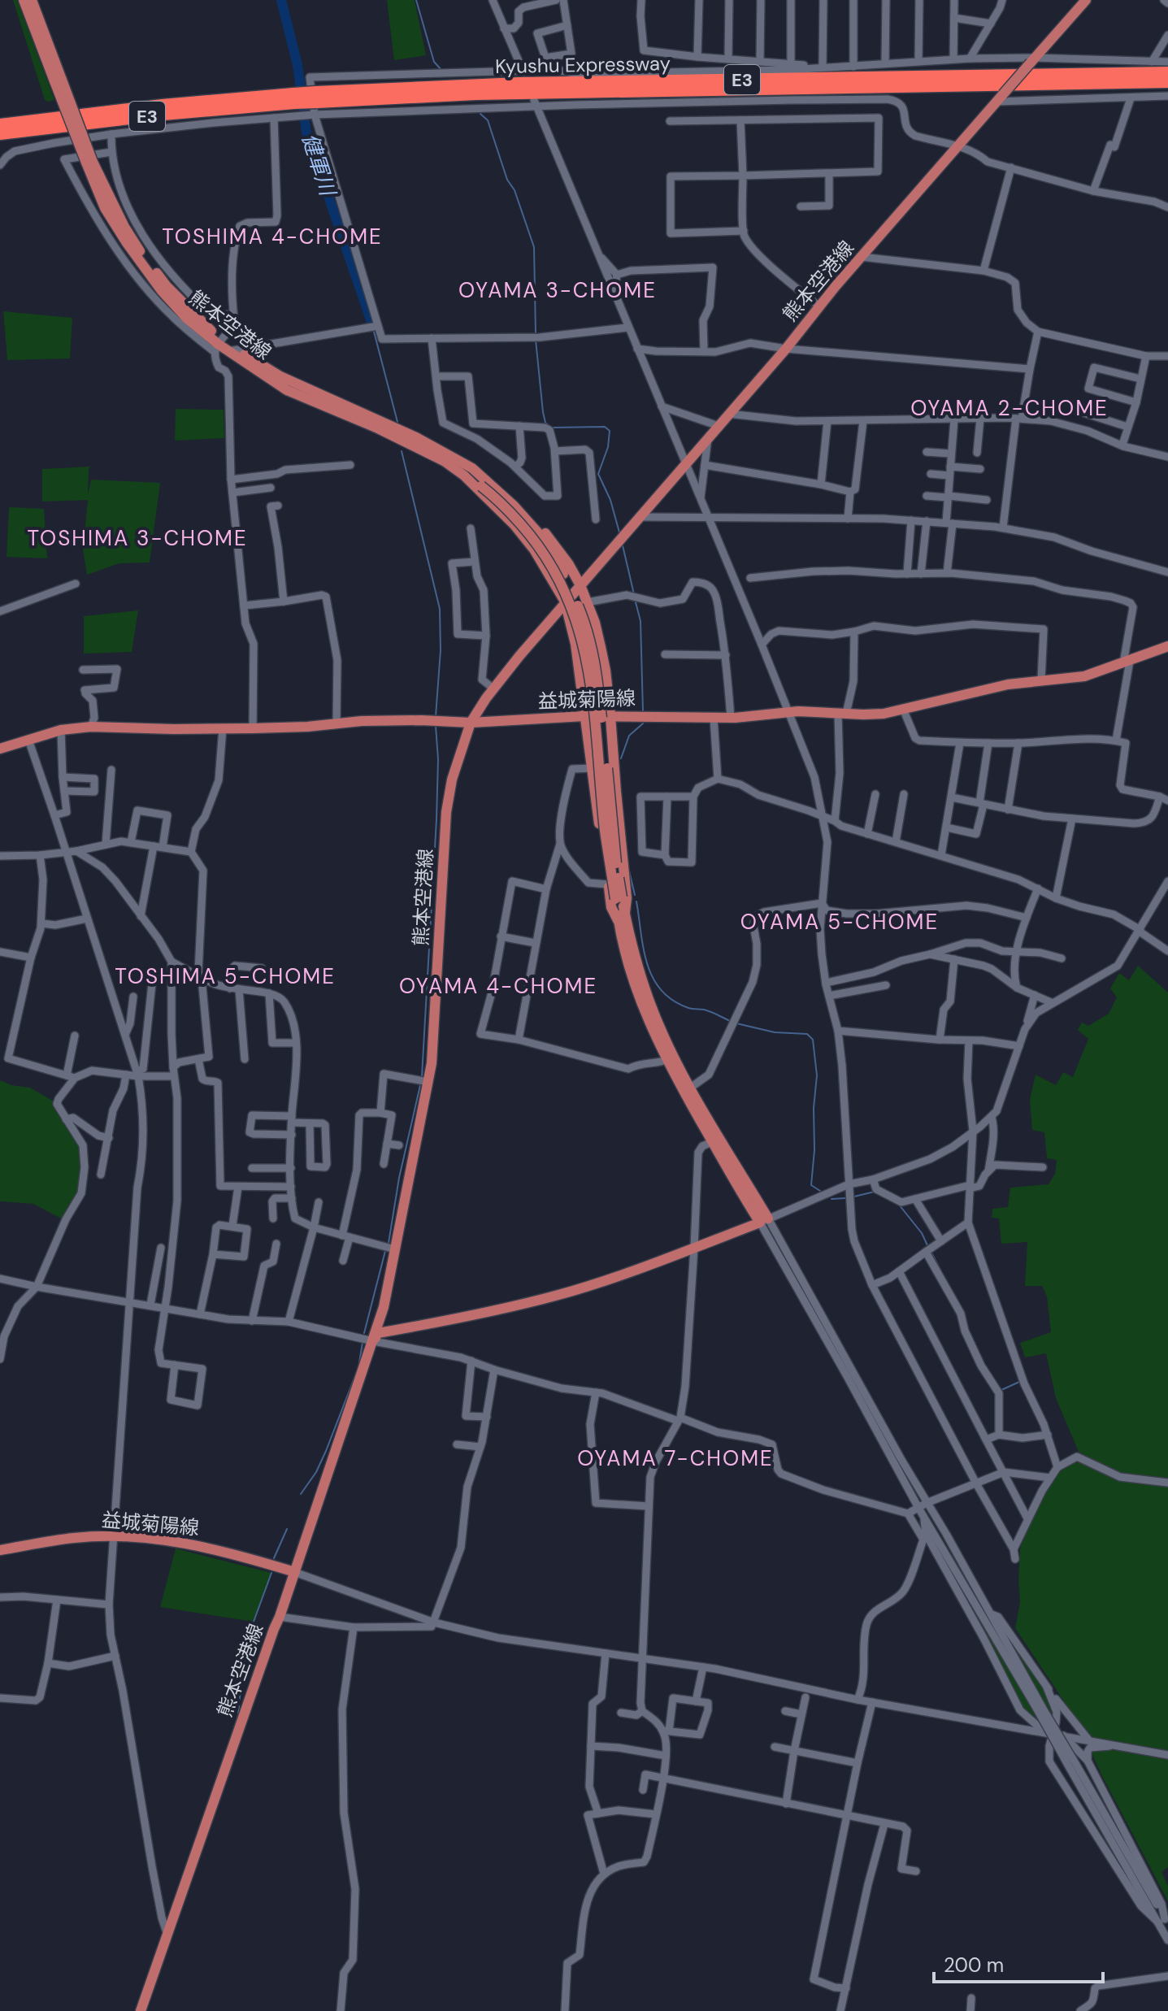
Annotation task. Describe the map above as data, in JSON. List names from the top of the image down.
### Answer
{
  "streets": {
    "highway": ["Kyushu Expressway", "E3"],
    "main road": ["熊本空港線", "益城菊陽線"]
  },
  "crossings": [
    ["熊本空港線", "益城菊陽線"]
  ],
  "districts": [
    "TOSHIMA 4-CHOME",
    "OYAMA 3-CHOME",
    "OYAMA 2-CHOME",
    "TOSHIMA 3-CHOME",
    "OYAMA 5-CHOME",
    "TOSHIMA 5-CHOME",
    "OYAMA 4-CHOME",
    "OYAMA 7-CHOME"
  ],
  "water": ["健軍川"],
  "scale_bar": "200 m"
}
